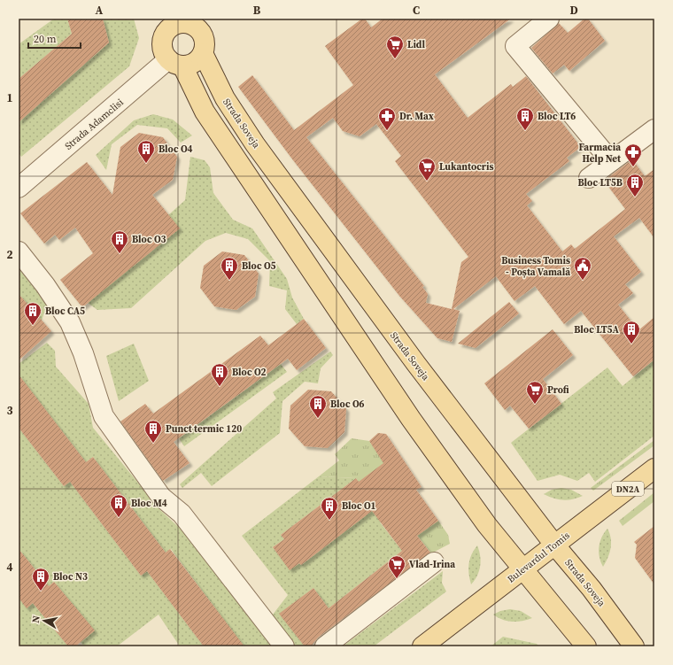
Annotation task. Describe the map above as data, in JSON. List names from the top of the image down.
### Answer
{
  "streets": {
    "main road": ["Strada Soveja", "DN2A", "Bulevardul Tomis"],
    "street": ["Strada Adamclisi"]
  },
  "crossings": [
    ["Strada Soveja", "Strada Adamclisi"],
    ["Strada Soveja", "Bulevardul Tomis"]
  ],
  "places": {
    "supermarket": [
      "Lidl",
      "Lukantocris",
      "Profi",
      "Vlad-Irina"
    ],
    "pharmacy": ["Dr. Max", "Farmacia Help Net"],
    "building": [
      "Bloc LT6",
      "Bloc O4",
      "Bloc LT5B",
      "Bloc O3",
      "Bloc O5",
      "Bloc CA5",
      "Bloc LT5A",
      "Bloc O2",
      "Bloc O6",
      "Punct termic 120",
      "Bloc M4",
      "Bloc O1",
      "Bloc N3"
    ],
    "public building": ["Business Tomis - Poșta Vamală"]
  },
  "scale_bar": "20 m",
  "north": "left",
  "grid": {
    "columns": [
      "A",
      "B",
      "C",
      "D"
    ],
    "rows": [
      "1",
      "2",
      "3",
      "4"
    ]
  }
}
